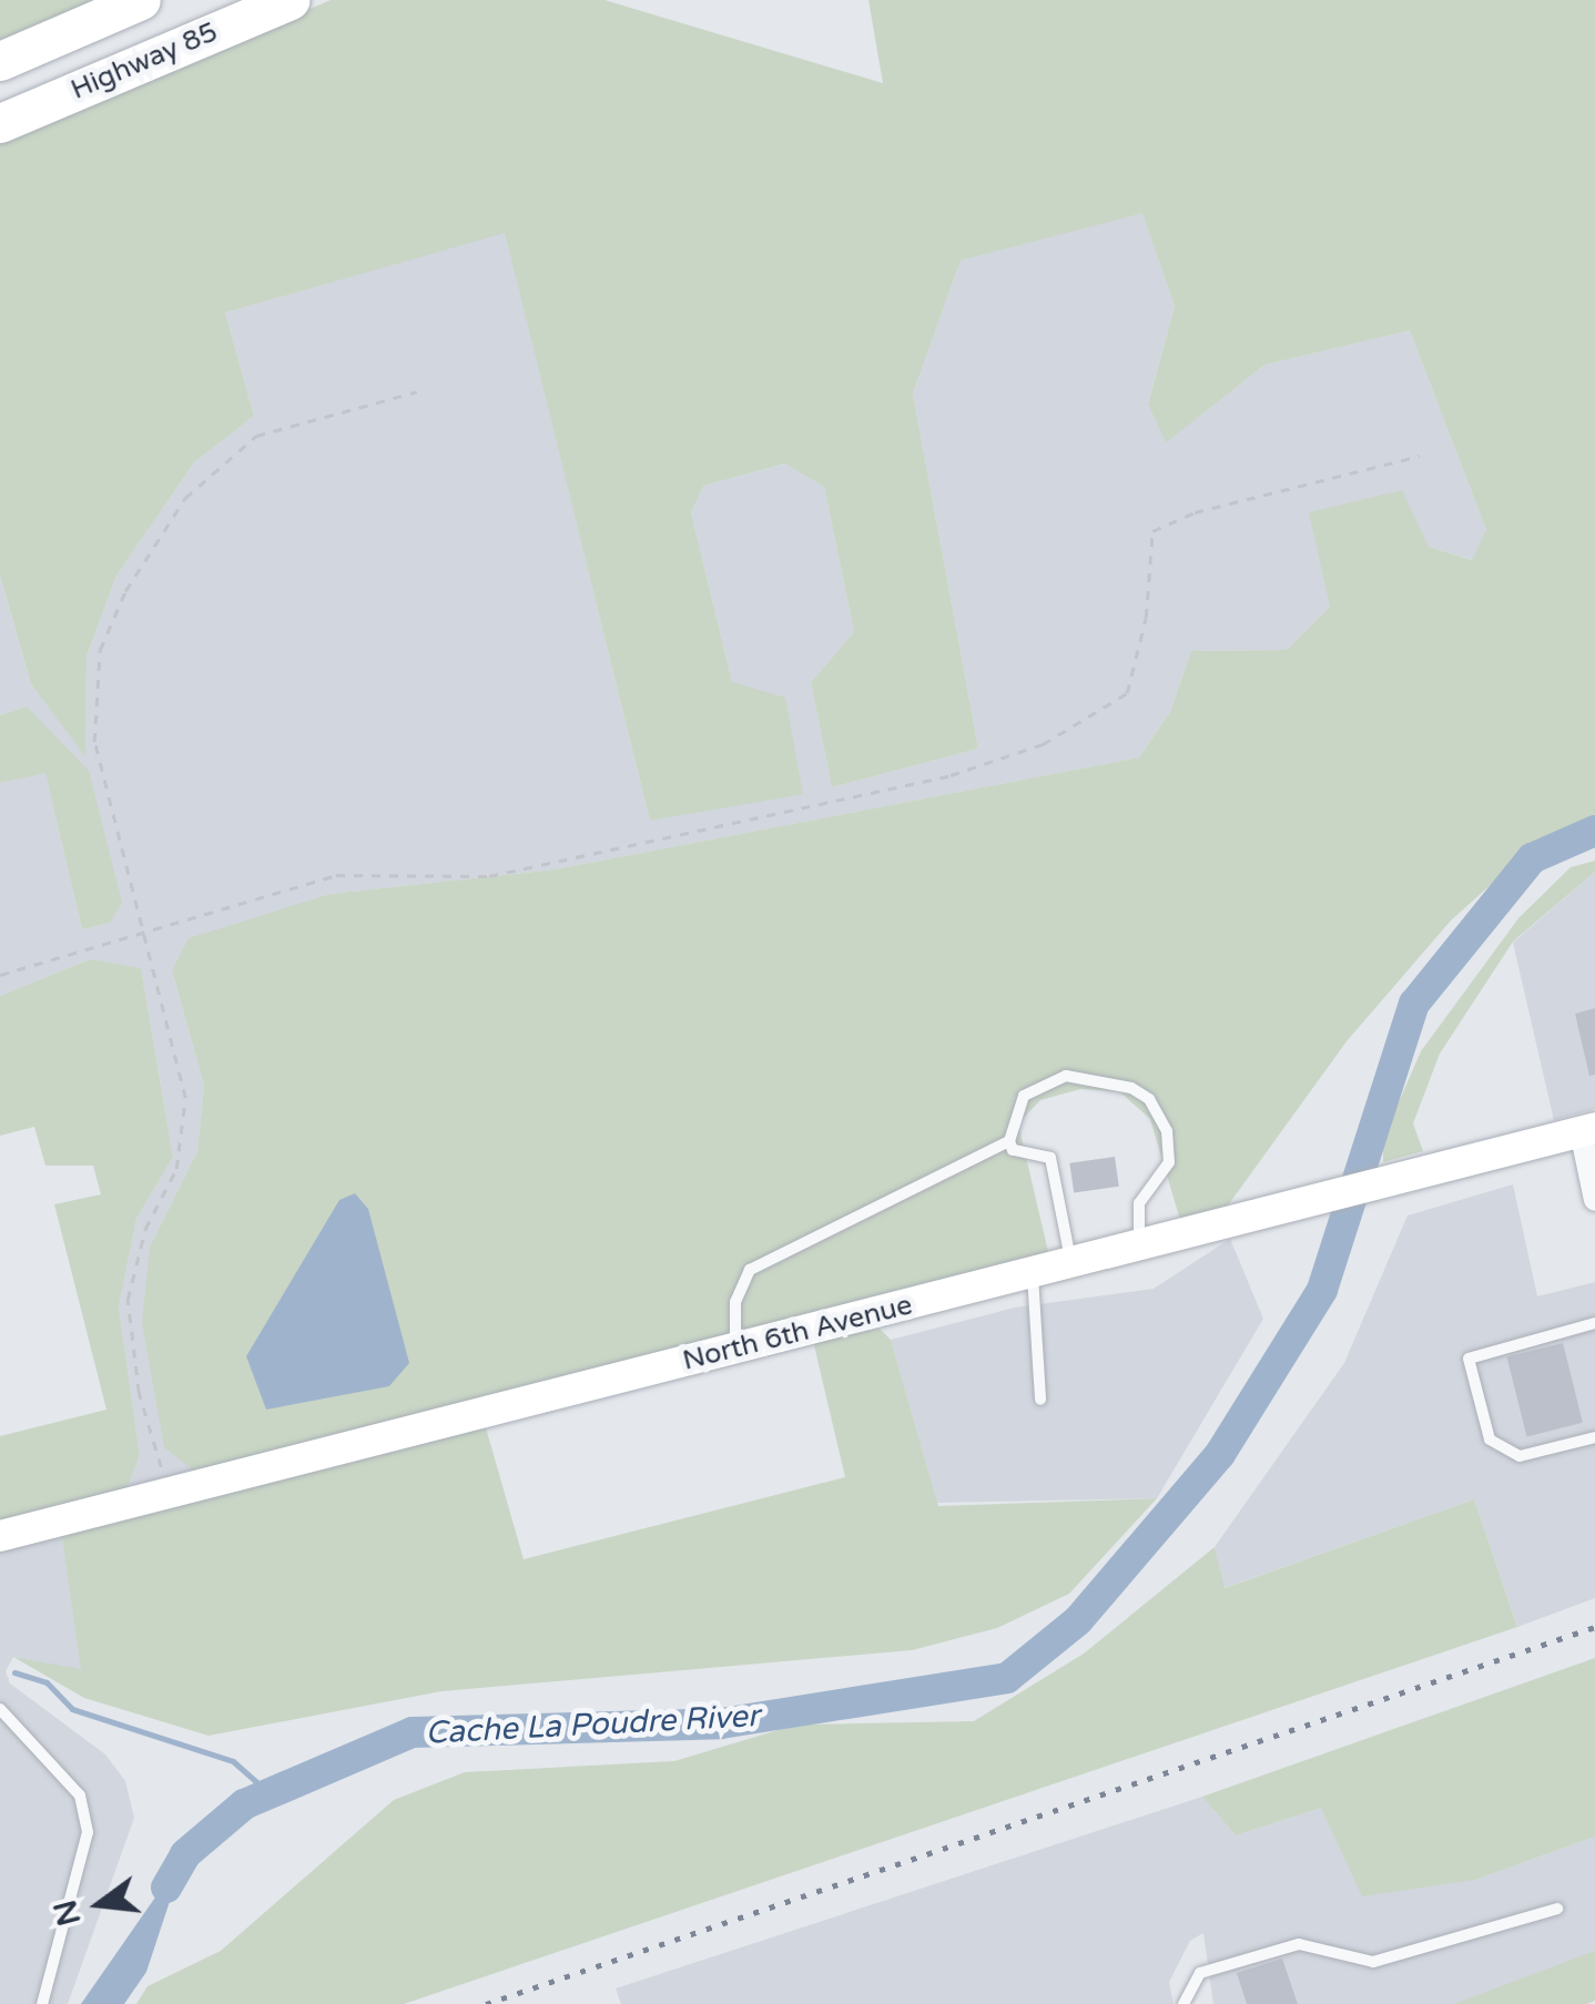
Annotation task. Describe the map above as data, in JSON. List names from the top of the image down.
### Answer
{
  "streets": {
    "highway": ["Highway 85"],
    "street": ["North 6th Avenue"]
  },
  "water": ["Cache La Poudre River"],
  "north": "left"
}
